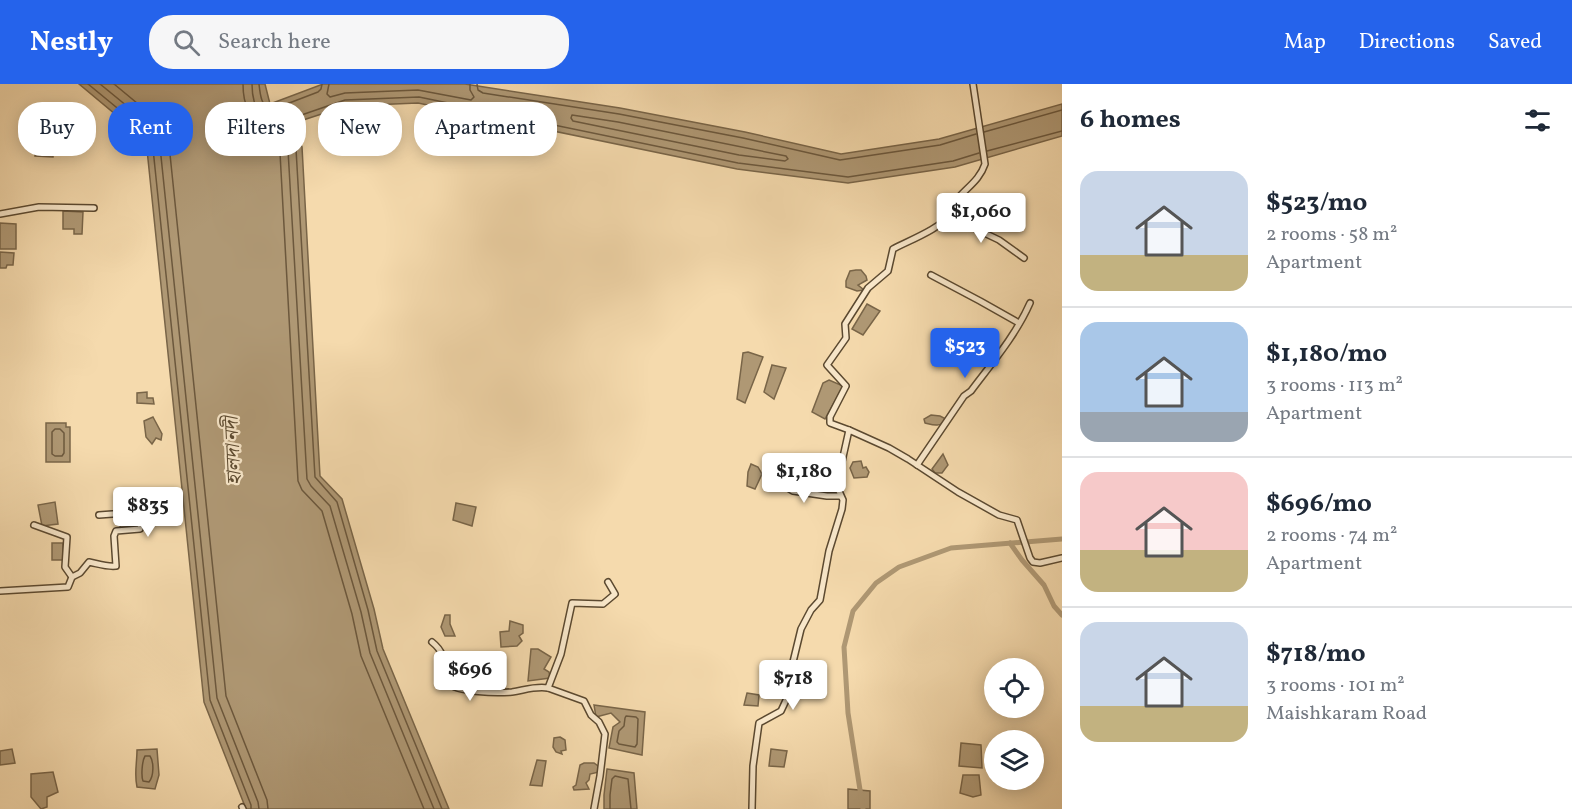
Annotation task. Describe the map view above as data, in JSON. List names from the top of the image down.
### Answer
{
  "water": ["হালদা নদী"],
  "page": {
    "header": "Nestly",
    "search": "Search here",
    "nav": ["Map", "Directions", "Saved"],
    "heading": "6 homes",
    "chip": [
      "Buy",
      "Rent",
      "Filters",
      "New",
      "Apartment"
    ],
    "list": [
      {
        "name": "$523/mo",
        "note": "2 rooms · 58 m² · Apartment"
      },
      {
        "name": "$1,180/mo",
        "note": "3 rooms · 113 m² · Apartment"
      },
      {
        "name": "$696/mo",
        "note": "2 rooms · 74 m² · Apartment"
      },
      {
        "name": "$718/mo",
        "note": "3 rooms · 101 m² · Maishkaram Road"
      }
    ],
    "price": [
      "$1,060",
      "$523",
      "$1,180",
      "$835",
      "$696",
      "$718"
    ]
  }
}
